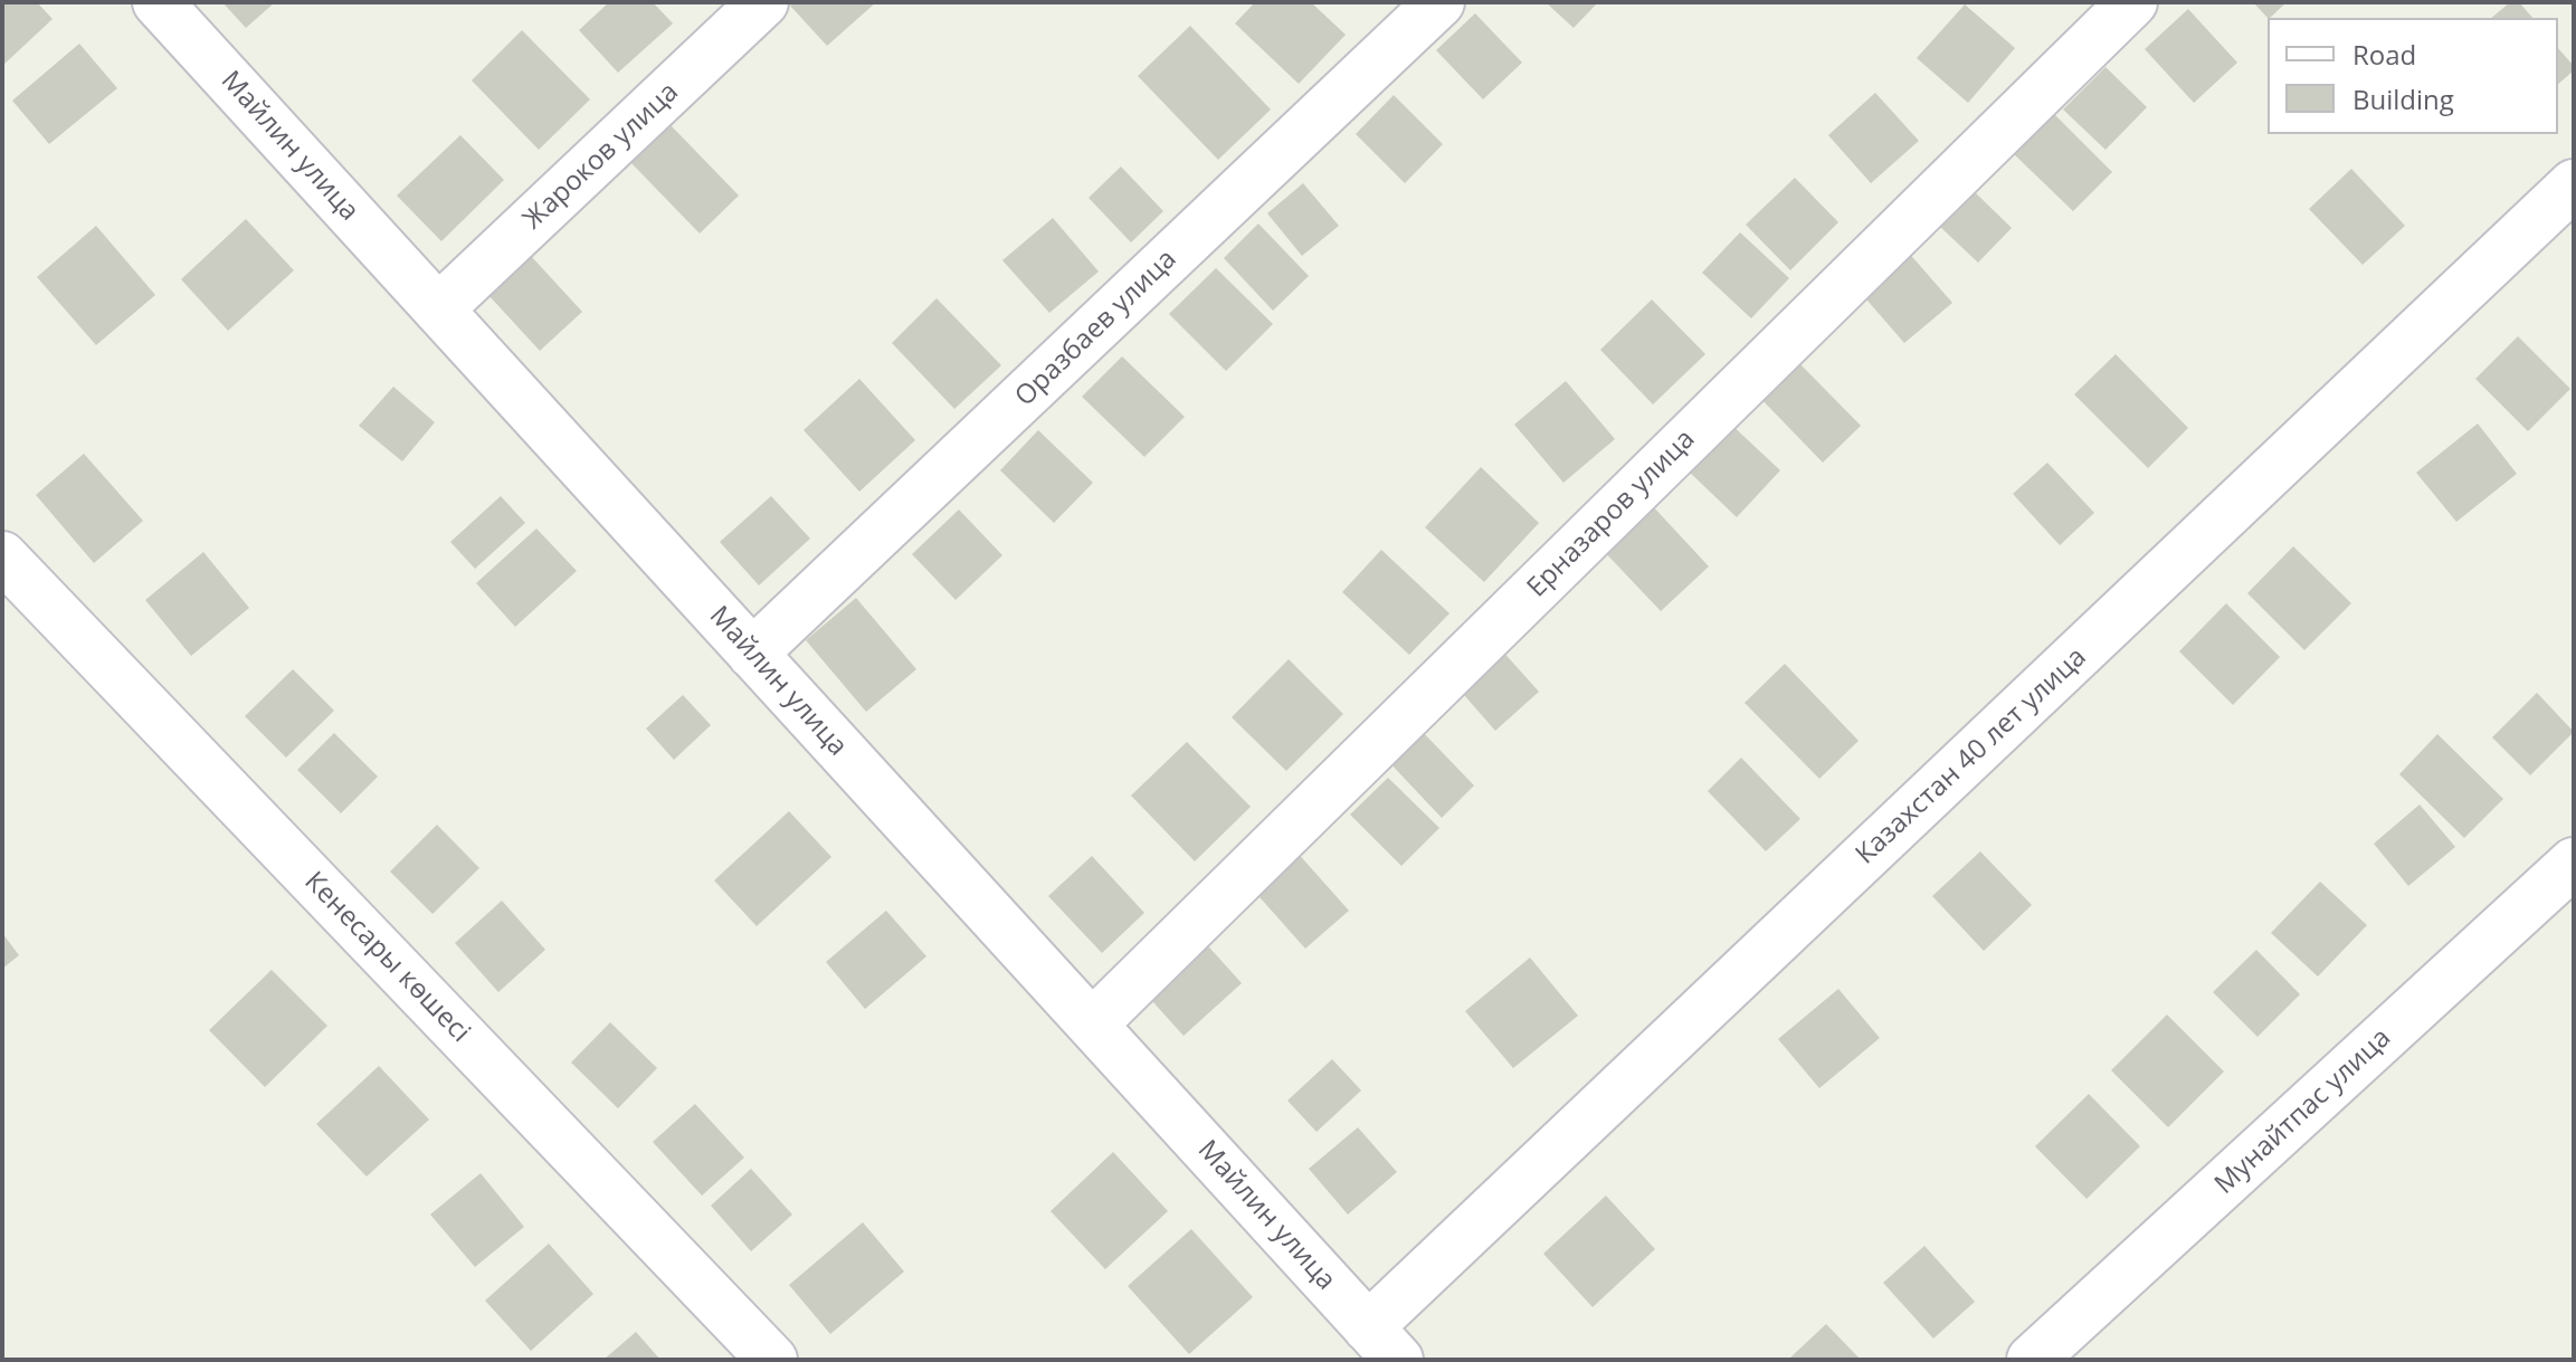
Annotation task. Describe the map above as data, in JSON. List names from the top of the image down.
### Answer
{
  "streets": {
    "street": [
      "Майлин улица",
      "Жароков улица",
      "Оразбаев улица",
      "Ерназаров улица",
      "Казахстан 40 лет улица",
      "Кенесары көшесі",
      "Мунайтпас улица"
    ]
  },
  "crossings": [
    ["Майлин улица", "Жароков улица"],
    ["Майлин улица", "Оразбаев улица"],
    ["Майлин улица", "Ерназаров улица"],
    ["Майлин улица", "Казахстан 40 лет улица"]
  ],
  "legend": ["Road", "Building"]
}
